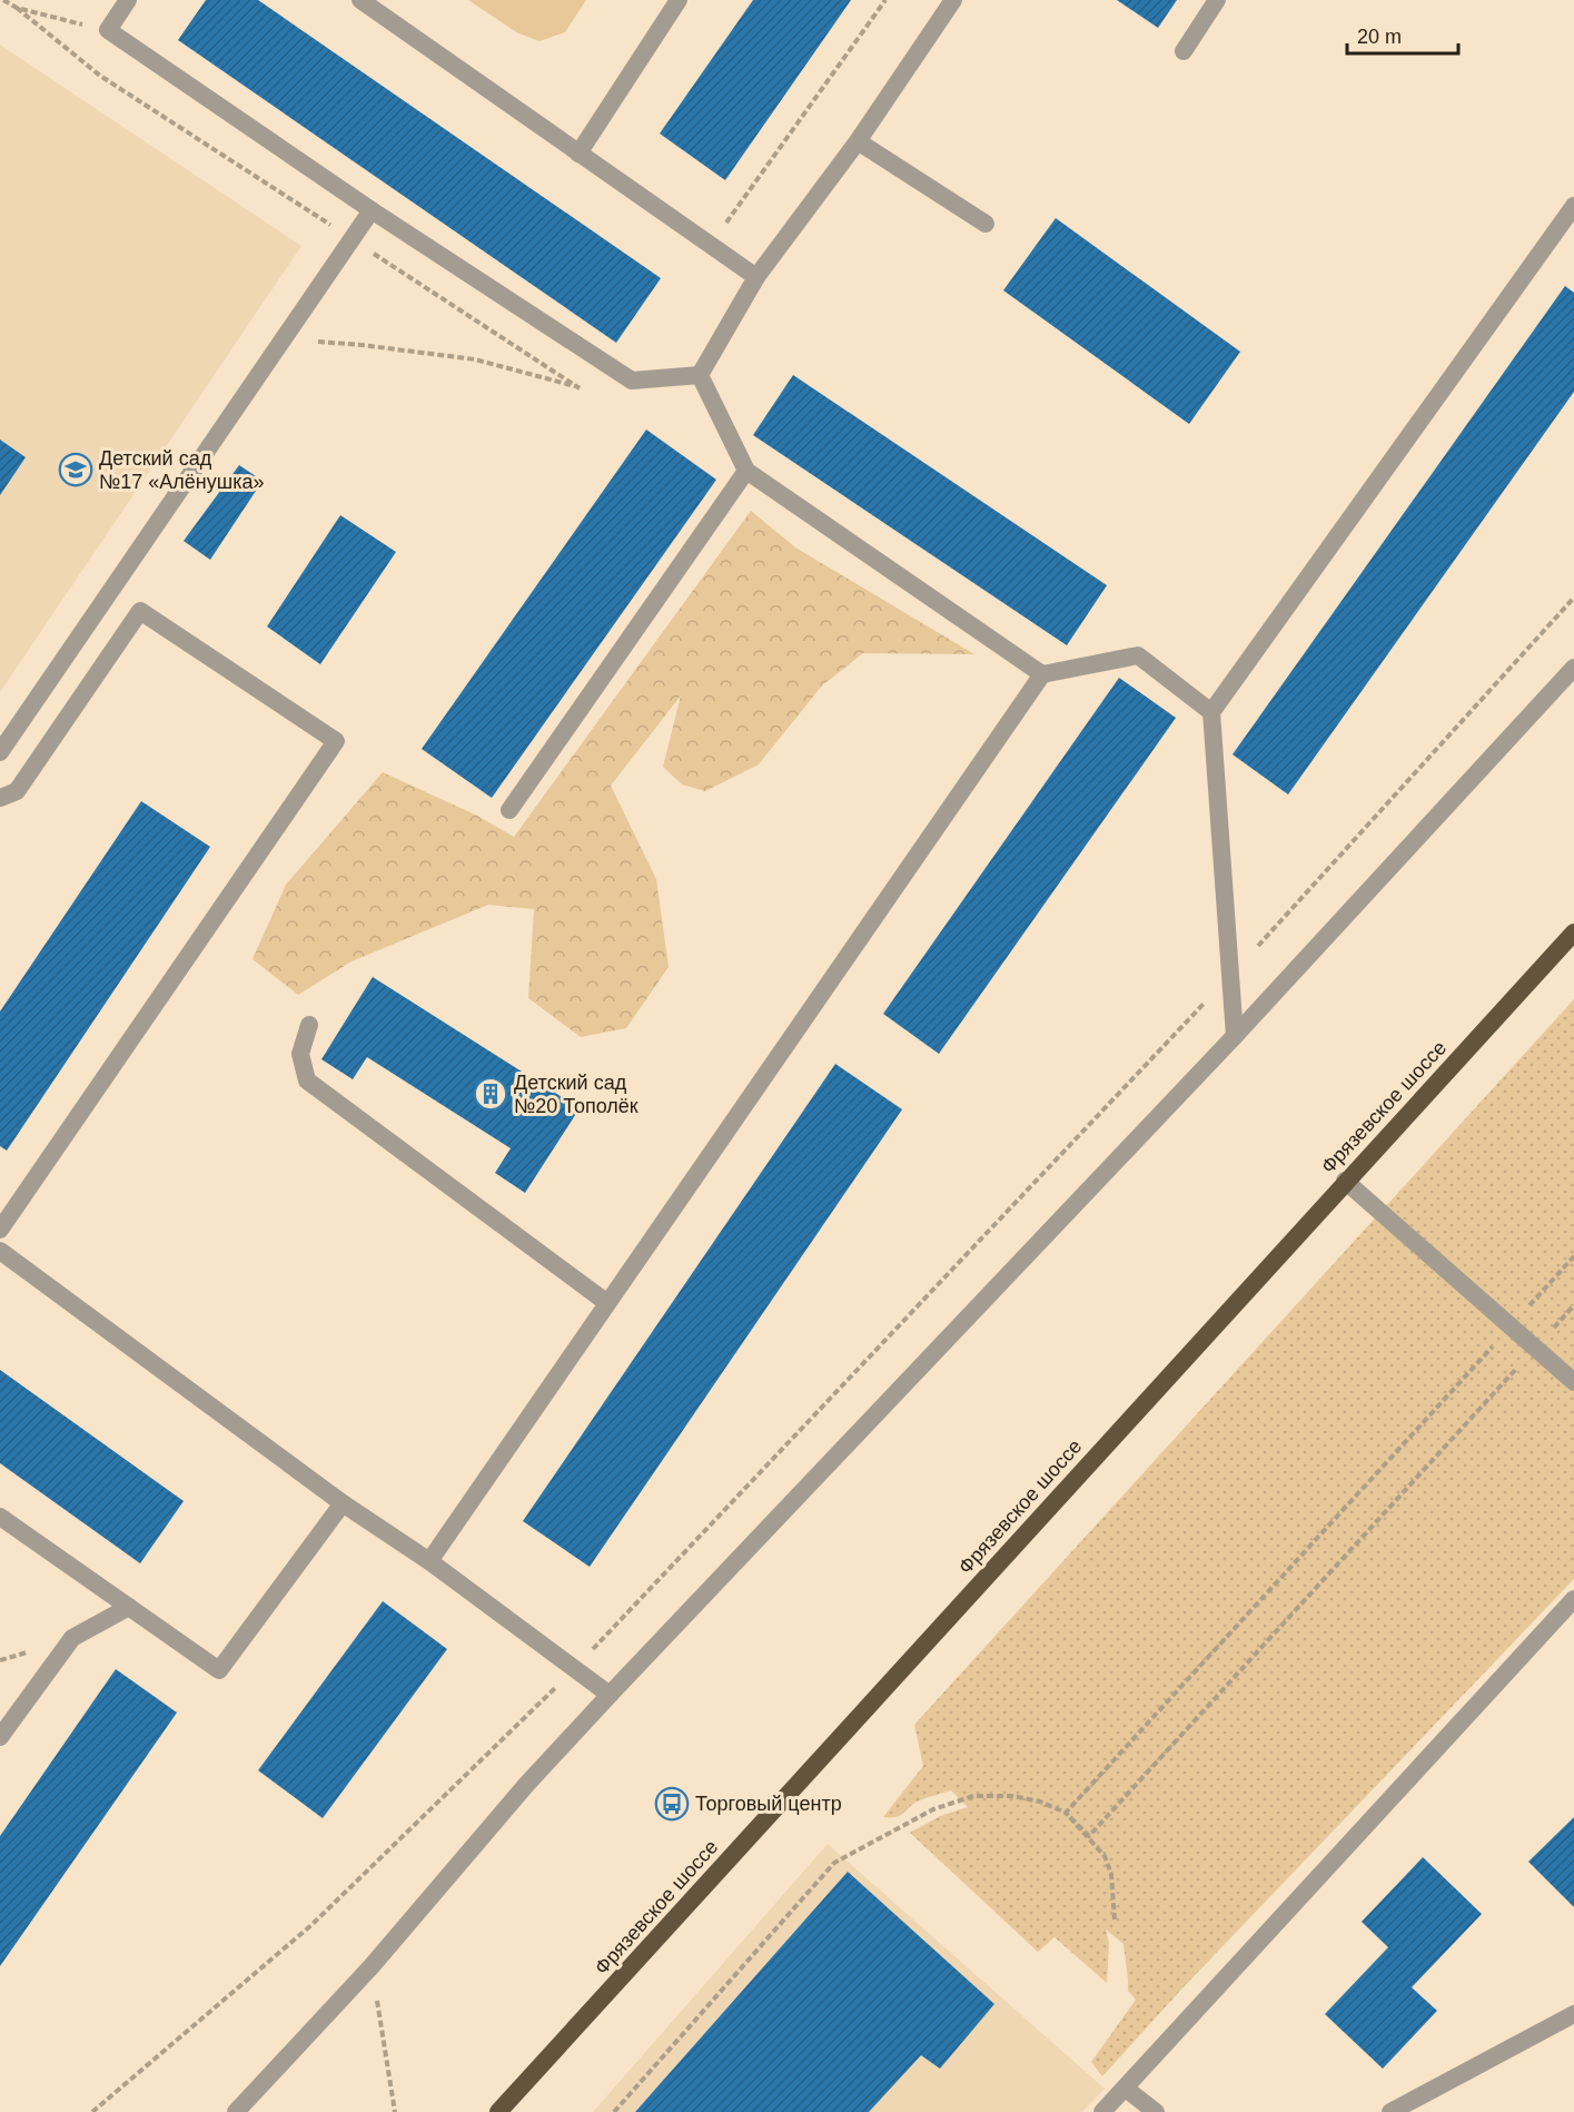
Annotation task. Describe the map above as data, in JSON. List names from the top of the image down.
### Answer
{
  "streets": {
    "highway": ["Фрязевское шоссе"]
  },
  "places": {
    "school or university": ["Детский сад №17 «Алёнушка»"],
    "building": ["Детский сад №20 Тополёк"],
    "bus stop": ["Торговый центр"]
  },
  "scale_bar": "20 m"
}
